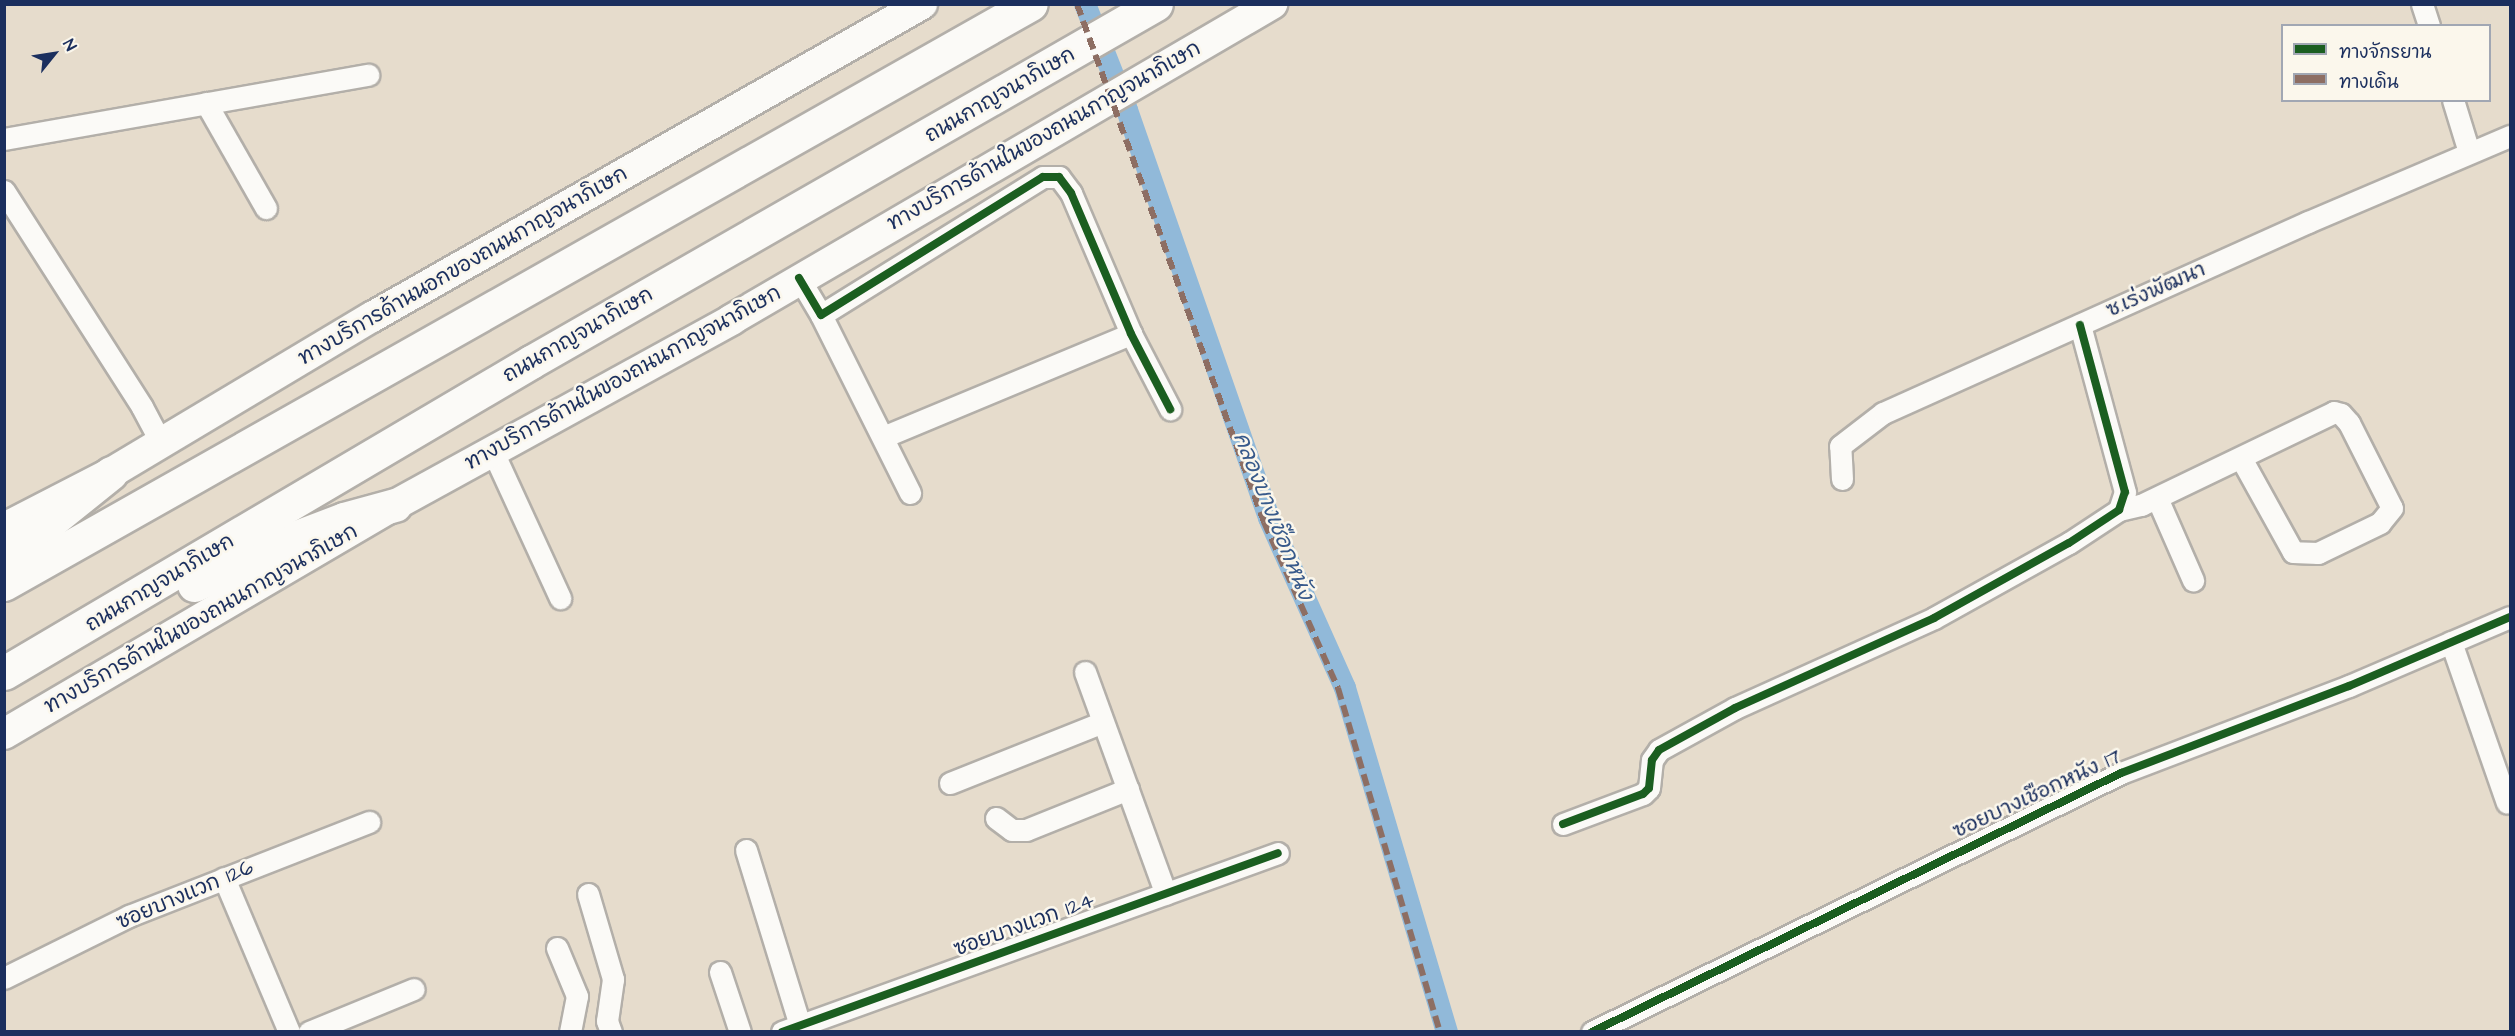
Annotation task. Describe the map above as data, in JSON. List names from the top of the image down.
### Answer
{
  "streets": {
    "highway": ["ถนนกาญจนาภิเษก"],
    "main road": ["ทางบริการด้านในของถนนกาญจนาภิเษก", "ทางบริการด้านนอกของถนนกาญจนาภิเษก"],
    "street": [
      "ซ.เร่งพัฒนา",
      "ซอยบางเชือกหนัง 17",
      "ซอยบางแวก 126",
      "ซอยบางแวก 124"
    ]
  },
  "water": ["คลองบางเชือกหนัง"],
  "legend": ["ทางจักรยาน", "ทางเดิน"],
  "north": "top right"
}
